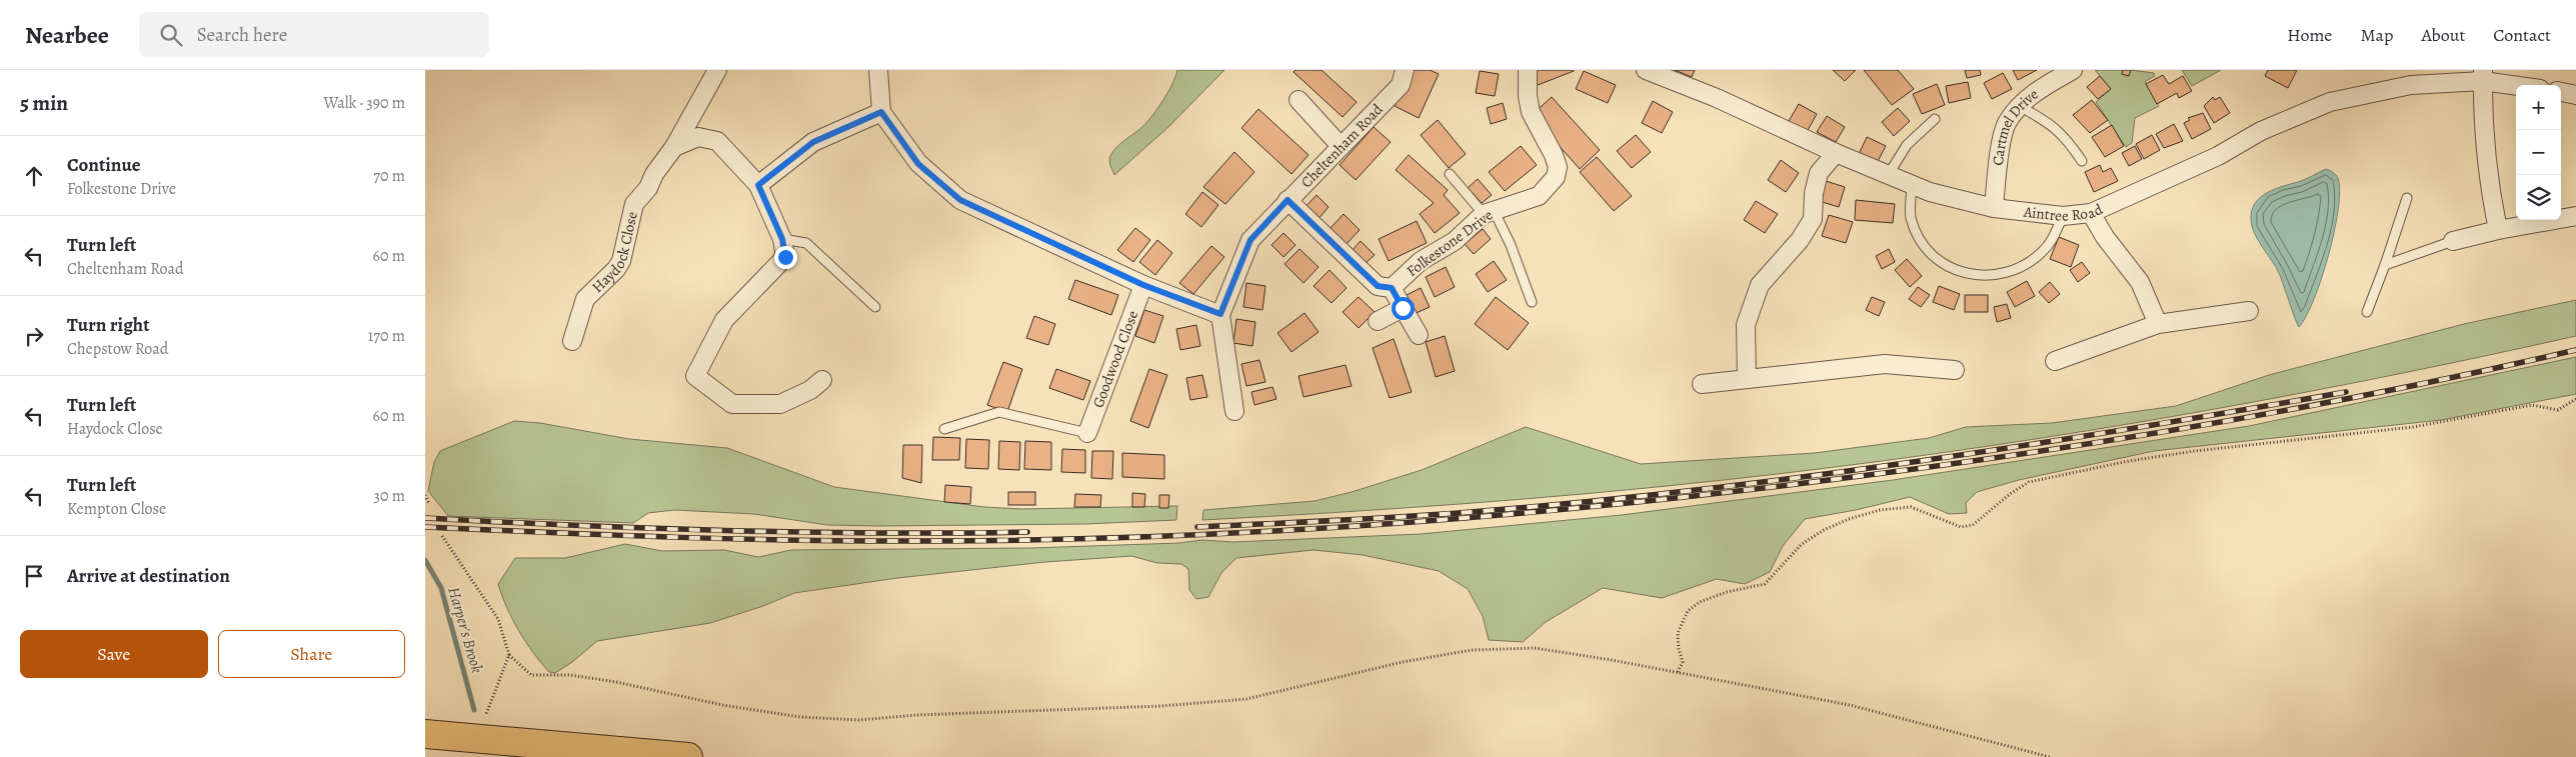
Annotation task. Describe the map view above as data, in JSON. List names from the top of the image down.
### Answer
{
  "streets": {
    "street": [
      "Cartmel Drive",
      "Cheltenham Road",
      "Aintree Road",
      "Folkestone Drive",
      "Haydock Close",
      "Goodwood Close"
    ]
  },
  "crossings": [
    ["Cartmel Drive", "Aintree Road"],
    ["Cheltenham Road", "Folkestone Drive"]
  ],
  "water": ["Harper's Brook"],
  "page": {
    "header": "Nearbee",
    "search": "Search here",
    "nav": [
      "Home",
      "Map",
      "About",
      "Contact"
    ],
    "heading": ["5 min", "Walk · 390 m"],
    "map_buttons": ["+", "−"],
    "list": [
      ["Continue", "Folkestone Drive", "70 m"],
      ["Turn left", "Cheltenham Road", "60 m"],
      ["Turn right", "Chepstow Road", "170 m"],
      ["Turn left", "Haydock Close", "60 m"],
      ["Turn left", "Kempton Close", "30 m"],
      "Arrive at destination"
    ],
    "buttons": ["Save", "Share"]
  }
}
